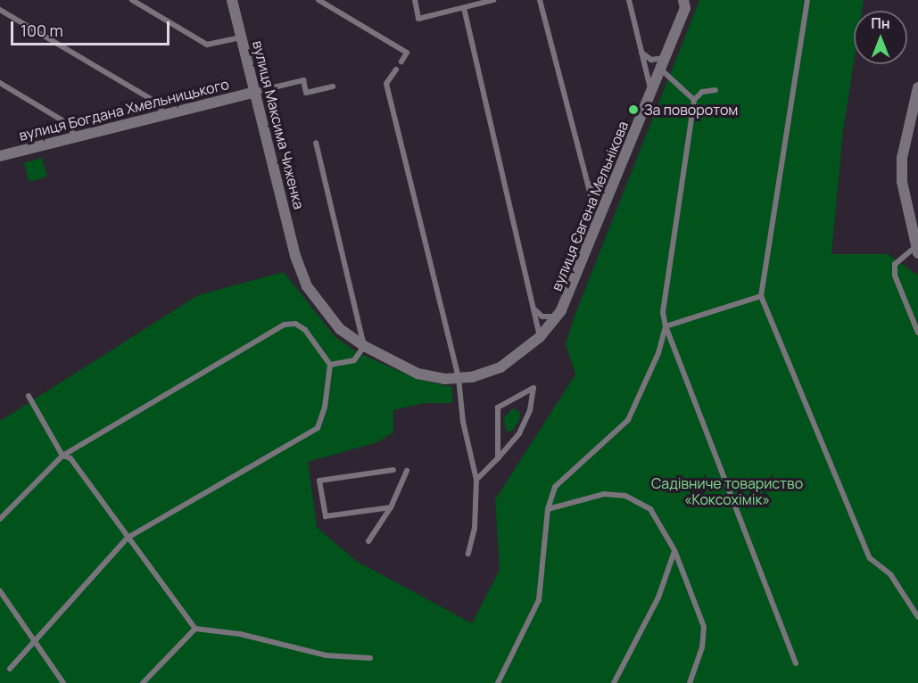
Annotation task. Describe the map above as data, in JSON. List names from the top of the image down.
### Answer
{
  "streets": {
    "street": ["вулиця Богдана Хмельницького", "вулиця Максима Чиженка", "вулиця Євгена Мельнікова"]
  },
  "crossings": [
    ["вулиця Богдана Хмельницького", "вулиця Максима Чиженка"],
    ["вулиця Максима Чиженка", "вулиця Євгена Мельнікова"]
  ],
  "parks": ["Садівниче товариство «Коксохімік»"],
  "places": ["За поворотом"],
  "scale_bar": "100 m",
  "north": "top"
}
